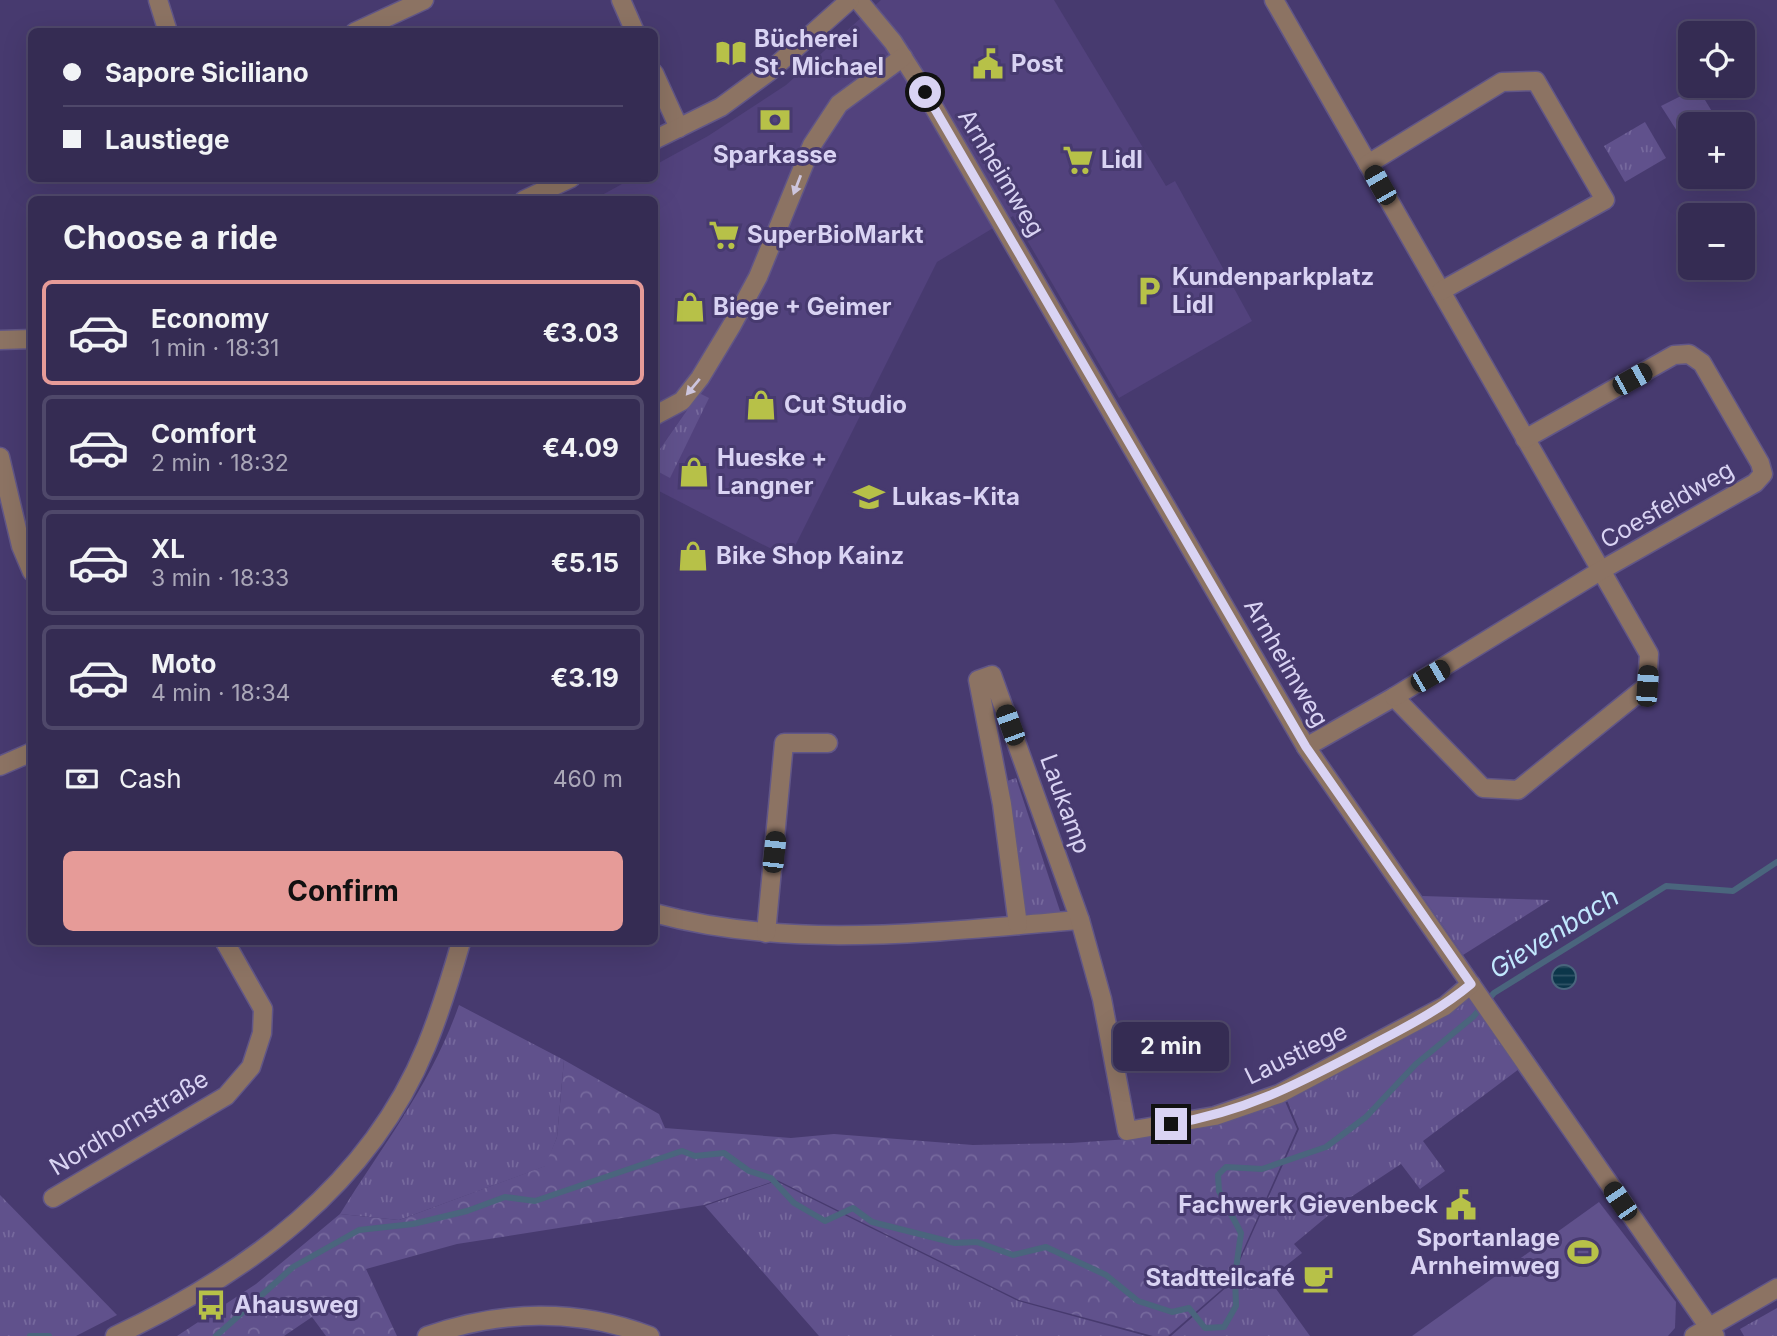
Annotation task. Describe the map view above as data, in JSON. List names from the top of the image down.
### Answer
{
  "streets": {
    "street": [
      "Arnheimweg",
      "Coesfeldweg",
      "Laukamp",
      "Laustiege",
      "Nordhornstraße"
    ]
  },
  "crossings": [
    ["Arnheimweg", "Coesfeldweg"],
    ["Arnheimweg", "Laustiege"],
    ["Laukamp", "Laustiege"]
  ],
  "water": ["Gievenbach"],
  "places": {
    "library": ["Bücherei St. Michael"],
    "public building": ["Post", "Fachwerk Gievenbeck"],
    "bank": ["Sparkasse"],
    "supermarket": ["Lidl", "SuperBioMarkt"],
    "parking": ["Kundenparkplatz Lidl"],
    "shop": [
      "Biege + Geimer",
      "Cut Studio",
      "Hueske + Langner",
      "Bike Shop Kainz"
    ],
    "school or university": ["Lukas-Kita"],
    "sports": ["Sportanlage Arnheimweg"],
    "cafe": ["Stadtteilcafé"],
    "bus stop": ["Ahausweg"]
  },
  "page": {
    "map_buttons": ["+", "−"],
    "banner": ["Sapore Siciliano", "Laustiege"],
    "heading": "Choose a ride",
    "list": [
      {
        "name": "Economy",
        "note": "1 min · 18:31",
        "value": "€3.03"
      },
      {
        "name": "Comfort",
        "note": "2 min · 18:32",
        "value": "€4.09"
      },
      {
        "name": "XL",
        "note": "3 min · 18:33",
        "value": "€5.15"
      },
      {
        "name": "Moto",
        "note": "4 min · 18:34",
        "value": "€3.19"
      }
    ],
    "pay": ["Cash", "460 m"],
    "buttons": "Confirm",
    "bubble": "2 min"
  }
}
